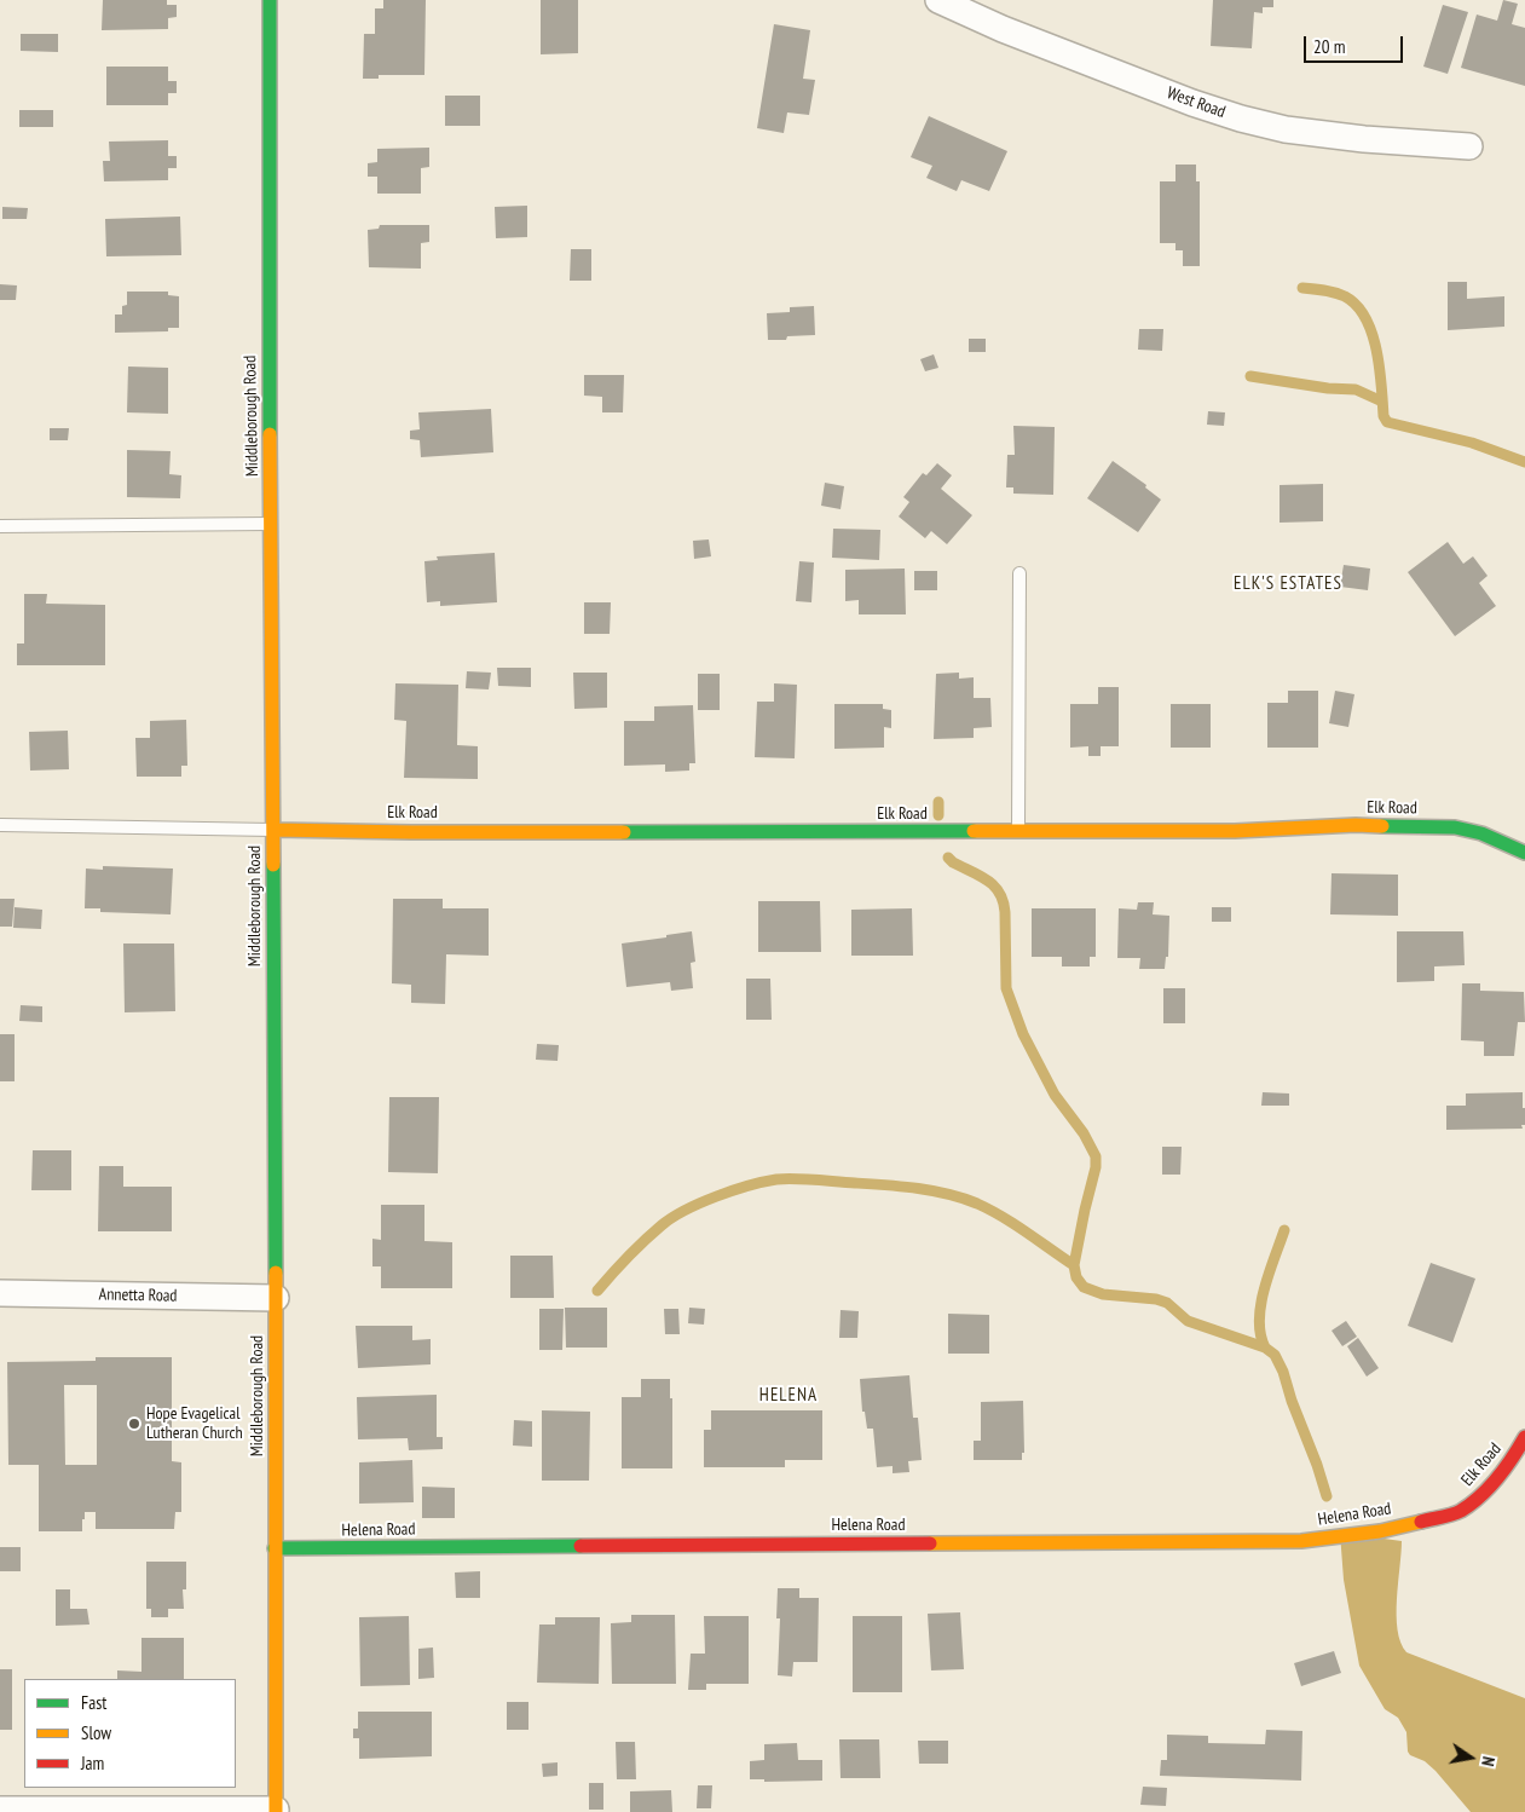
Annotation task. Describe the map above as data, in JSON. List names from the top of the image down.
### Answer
{
  "streets": {
    "street": [
      "West Road",
      "Middleborough Road",
      "Elk Road",
      "Annetta Road",
      "Helena Road"
    ]
  },
  "crossings": [
    ["Middleborough Road", "Elk Road"],
    ["Middleborough Road", "Annetta Road"],
    ["Middleborough Road", "Helena Road"],
    ["Elk Road", "Helena Road"]
  ],
  "districts": ["ELK'S ESTATES", "HELENA"],
  "places": ["Hope Evagelical Lutheran Church"],
  "legend": ["Fast", "Slow", "Jam"],
  "scale_bar": "20 m",
  "north": "right"
}
